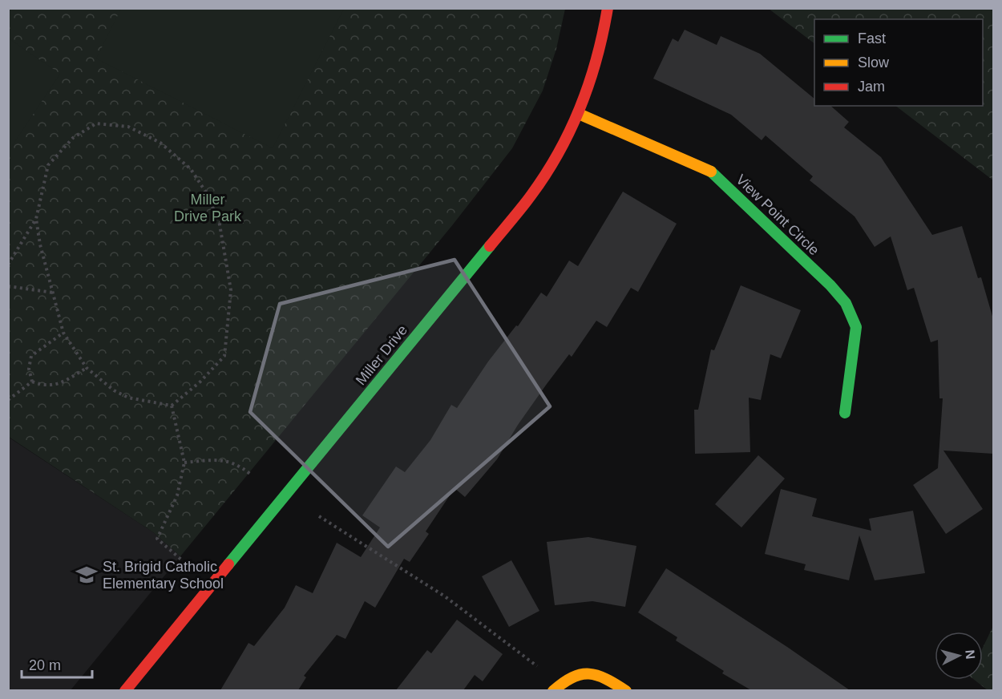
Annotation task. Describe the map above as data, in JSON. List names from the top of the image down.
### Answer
{
  "streets": {
    "street": ["View Point Circle", "Miller Drive"]
  },
  "crossings": [
    ["View Point Circle", "Miller Drive"]
  ],
  "parks": ["Miller Drive Park"],
  "places": {
    "school or university": ["St. Brigid Catholic Elementary School"]
  },
  "legend": ["Fast", "Slow", "Jam"],
  "scale_bar": "20 m",
  "north": "right"
}
